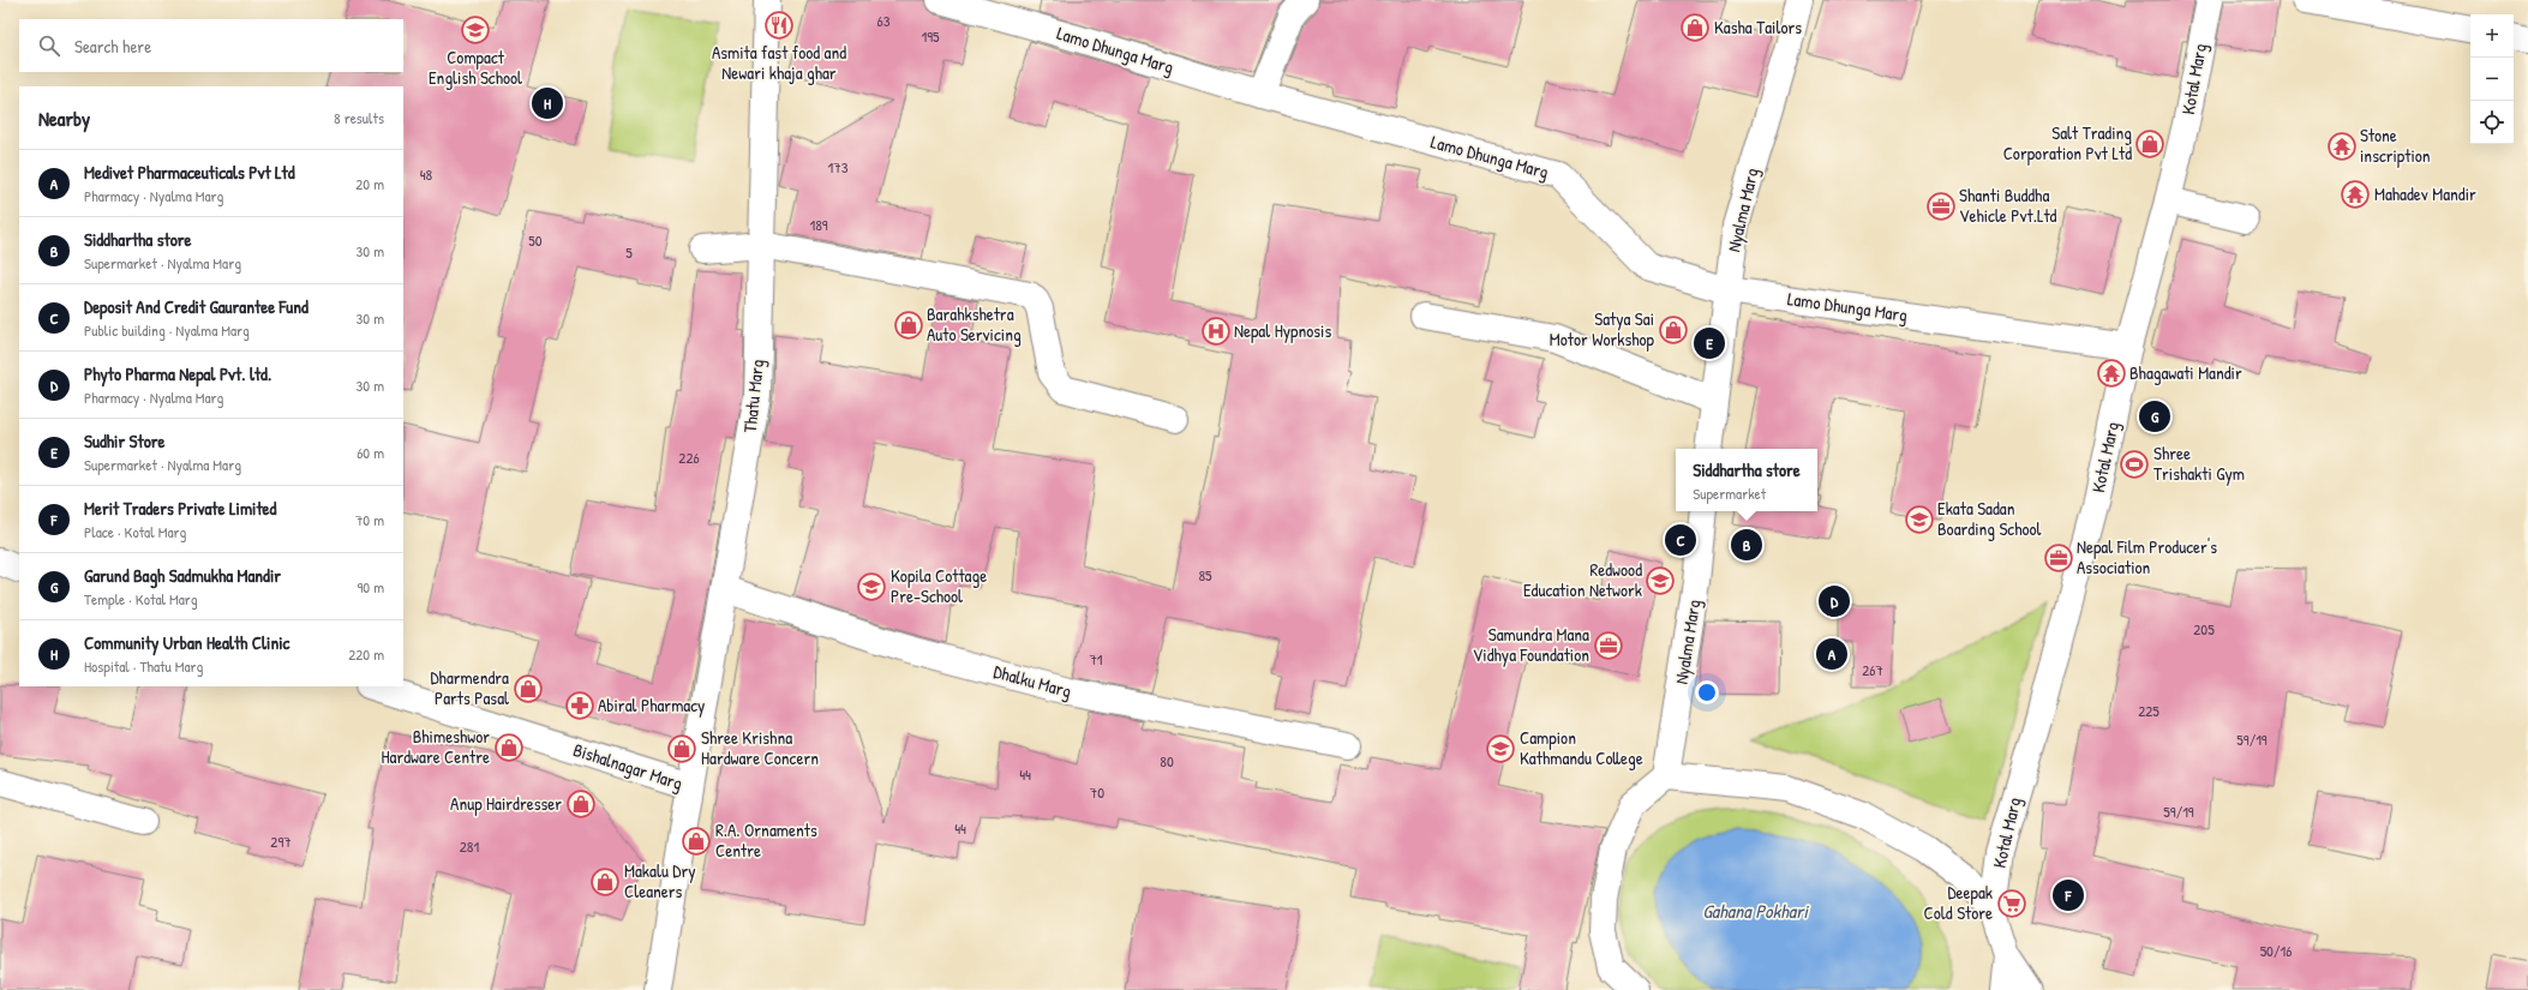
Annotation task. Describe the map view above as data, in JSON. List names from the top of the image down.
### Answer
{
  "streets": {
    "street": [
      "Lamo Dhunga Marg",
      "Kotal Marg",
      "Nyalma Marg",
      "Thatu Marg",
      "Dhalku Marg",
      "Bishalnagar Marg"
    ]
  },
  "crossings": [
    ["Lamo Dhunga Marg", "Kotal Marg"],
    ["Lamo Dhunga Marg", "Nyalma Marg"],
    ["Thatu Marg", "Dhalku Marg"],
    ["Thatu Marg", "Bishalnagar Marg"]
  ],
  "water": ["Gahana Pokhari"],
  "places": {
    "restaurant": ["Asmita fast food and Newari khaja ghar"],
    "shop": [
      "Kasha Tailors",
      "Salt Trading Corporation Pvt Ltd",
      "Barahkshetra Auto Servicing",
      "Satya Sai Motor Workshop",
      "Dharmendra Parts Pasal",
      "Bhimeshwor Hardware Centre",
      "Shree Krishna Hardware Concern",
      "Anup Hairdresser",
      "R.A. Ornaments Centre",
      "Makalu Dry Cleaners"
    ],
    "school or university": [
      "Compact English School",
      "Ekata Sadan Boarding School",
      "Redwood Education Network",
      "Kopila Cottage Pre-School",
      "Campion Kathmandu College"
    ],
    "temple": ["Stone inscription", "Mahadev Mandir", "Bhagawati Mandir"],
    "office": ["Shanti Buddha Vehicle Pvt.Ltd", "Nepal Film Producer's Association", "Samundra Mana Vidhya Foundation"],
    "hospital": ["Nepal Hypnosis"],
    "sports": ["Shree Trishakti Gym"],
    "pharmacy": ["Abiral Pharmacy"],
    "supermarket": ["Deepak Cold Store"]
  },
  "house_numbers": [
    "63",
    "195",
    "173",
    "48",
    "189",
    "50",
    "5",
    "226",
    "85",
    "205",
    "71",
    "267",
    "225",
    "59/19",
    "80",
    "44",
    "70",
    "59/19",
    "44",
    "297",
    "281",
    "50/16"
  ],
  "page": {
    "map_buttons": ["+", "−"],
    "search": "Search here",
    "pins": [
      "H",
      "E",
      "G",
      "C",
      "B",
      "D",
      "A",
      "F"
    ],
    "heading": ["Nearby", "8 results"],
    "list": [
      {
        "mark": "A",
        "name": "Medivet Pharmaceuticals Pvt Ltd",
        "note": "Pharmacy · Nyalma Marg",
        "value": "20 m"
      },
      {
        "mark": "B",
        "name": "Siddhartha store",
        "note": "Supermarket · Nyalma Marg",
        "value": "30 m"
      },
      {
        "mark": "C",
        "name": "Deposit And Credit Gaurantee Fund",
        "note": "Public building · Nyalma Marg",
        "value": "30 m"
      },
      {
        "mark": "D",
        "name": "Phyto Pharma Nepal Pvt. ltd.",
        "note": "Pharmacy · Nyalma Marg",
        "value": "30 m"
      },
      {
        "mark": "E",
        "name": "Sudhir Store",
        "note": "Supermarket · Nyalma Marg",
        "value": "60 m"
      },
      {
        "mark": "F",
        "name": "Merit Traders Private Limited",
        "note": "Place · Kotal Marg",
        "value": "70 m"
      },
      {
        "mark": "G",
        "name": "Garund Bagh Sadmukha Mandir",
        "note": "Temple · Kotal Marg",
        "value": "90 m"
      },
      {
        "mark": "H",
        "name": "Community Urban Health Clinic",
        "note": "Hospital · Thatu Marg",
        "value": "220 m"
      }
    ],
    "popup": ["Siddhartha store", "Supermarket"]
  }
}
